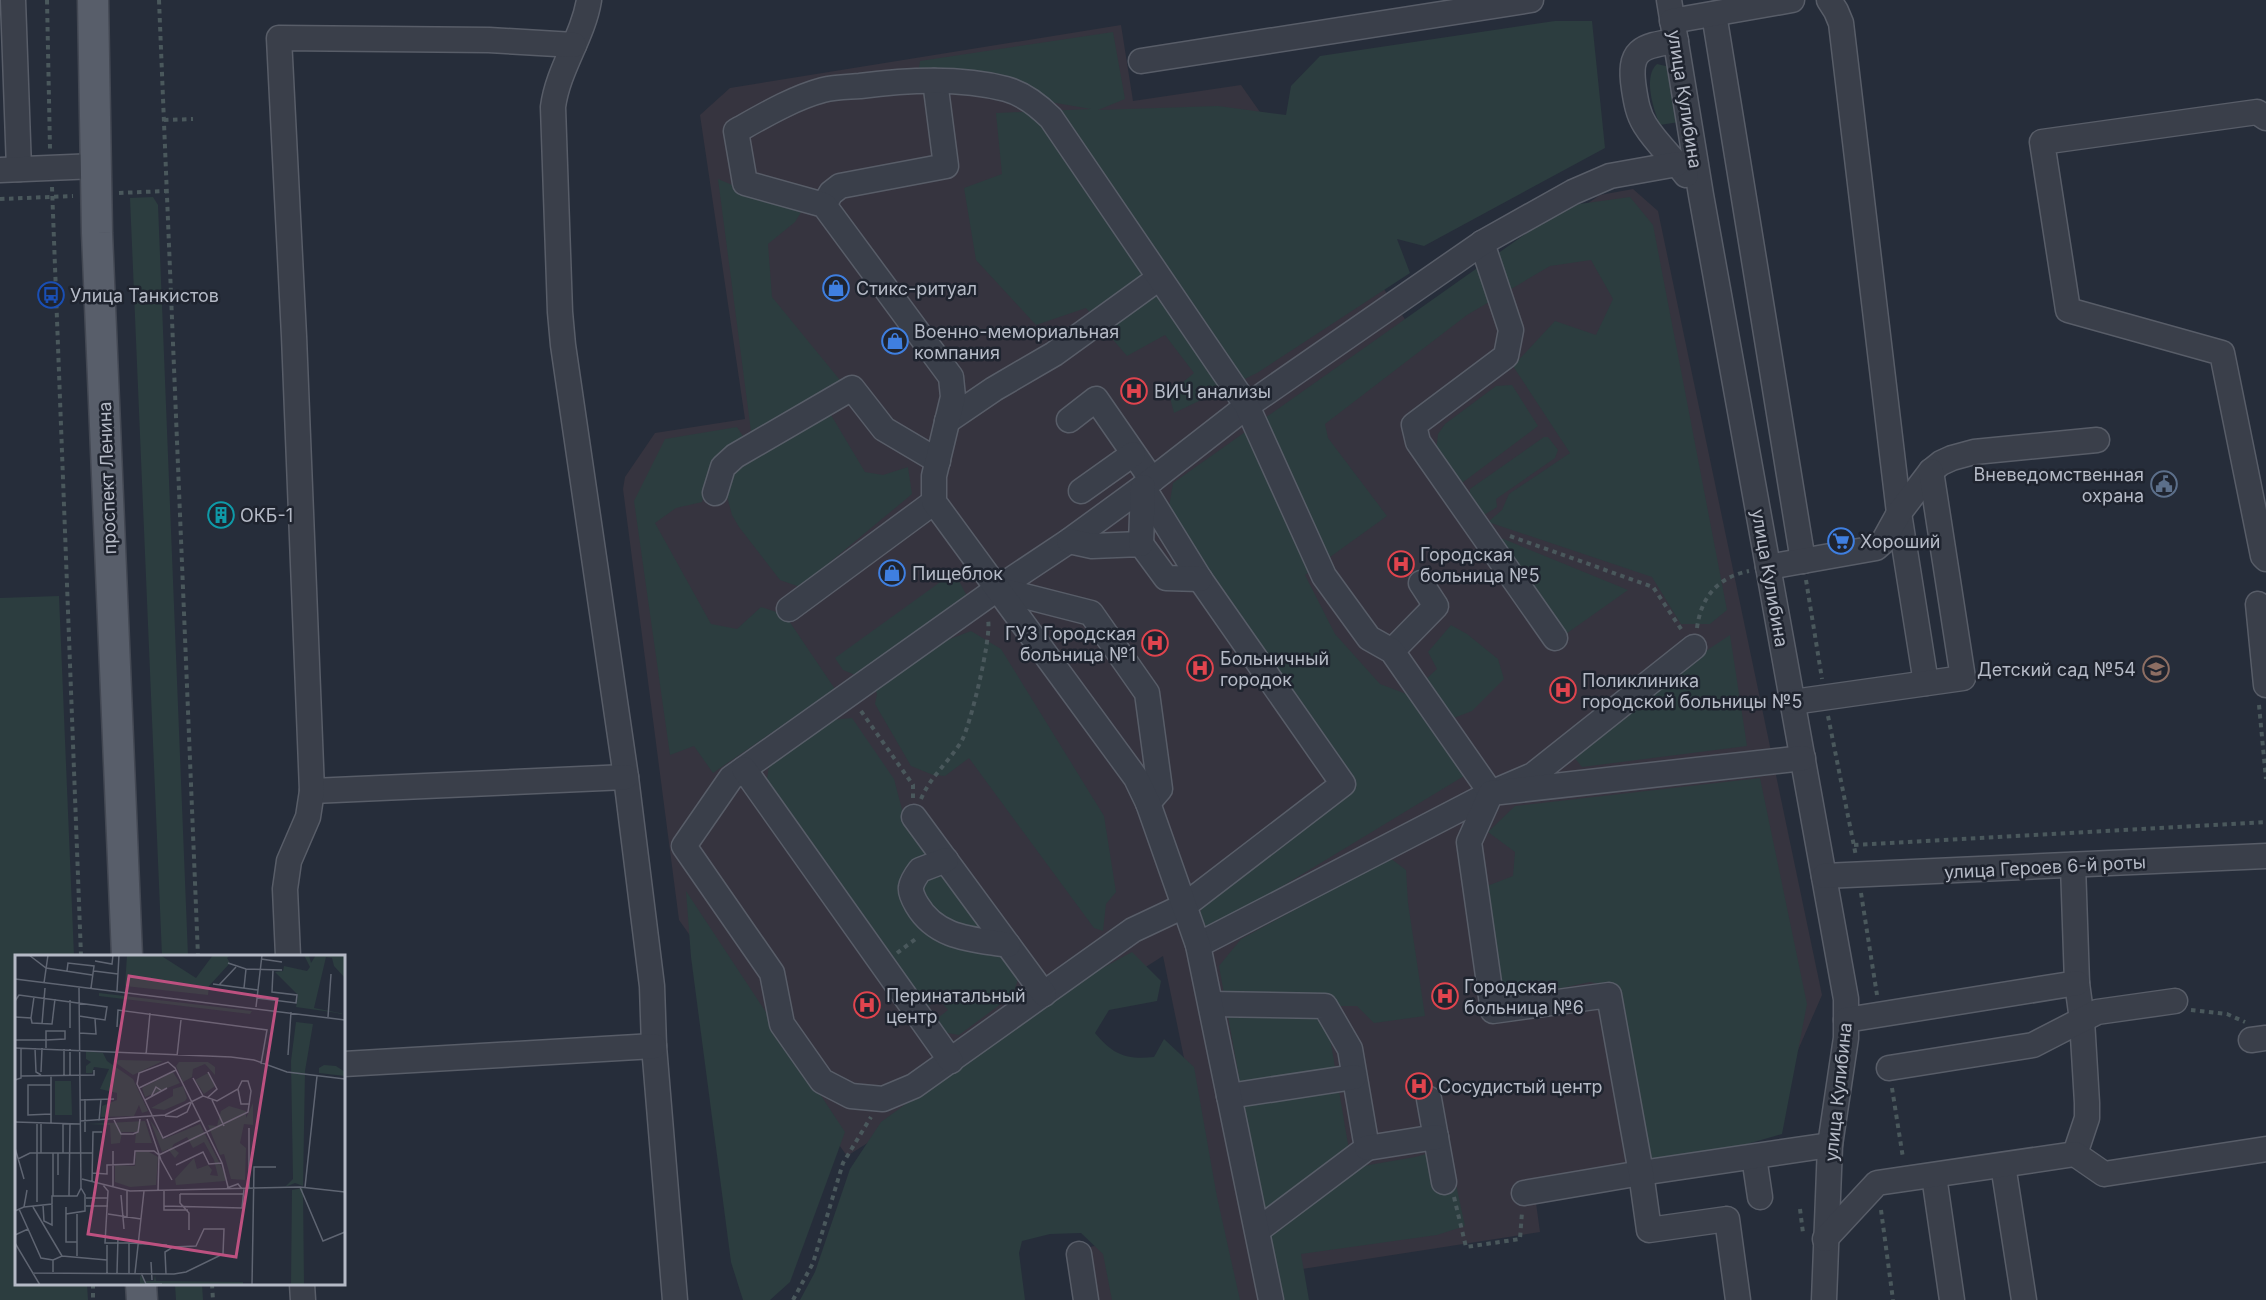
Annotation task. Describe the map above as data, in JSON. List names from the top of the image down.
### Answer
{
  "streets": {
    "main road": ["проспект Ленина"],
    "street": ["улица Кулибина", "улица Героев 6-й роты"]
  },
  "crossings": [
    ["улица Кулибина", "улица Героев 6-й роты"]
  ],
  "places": {
    "shop": ["Стикс-ритуал", "Военно-мемориальная компания", "Пищеблок"],
    "bus stop": ["Улица Танкистов"],
    "hospital": [
      "ВИЧ анализы",
      "Городская больница №5",
      "ГУЗ Городская больница №1",
      "Больничный городок",
      "Поликлиника городской больницы №5",
      "Городская больница №6",
      "Перинатальный центр",
      "Сосудистый центр"
    ],
    "public building": ["Вневедомственная охрана"],
    "building": ["ОКБ-1"],
    "supermarket": ["Хороший"],
    "school or university": ["Детский сад №54"]
  }
}
